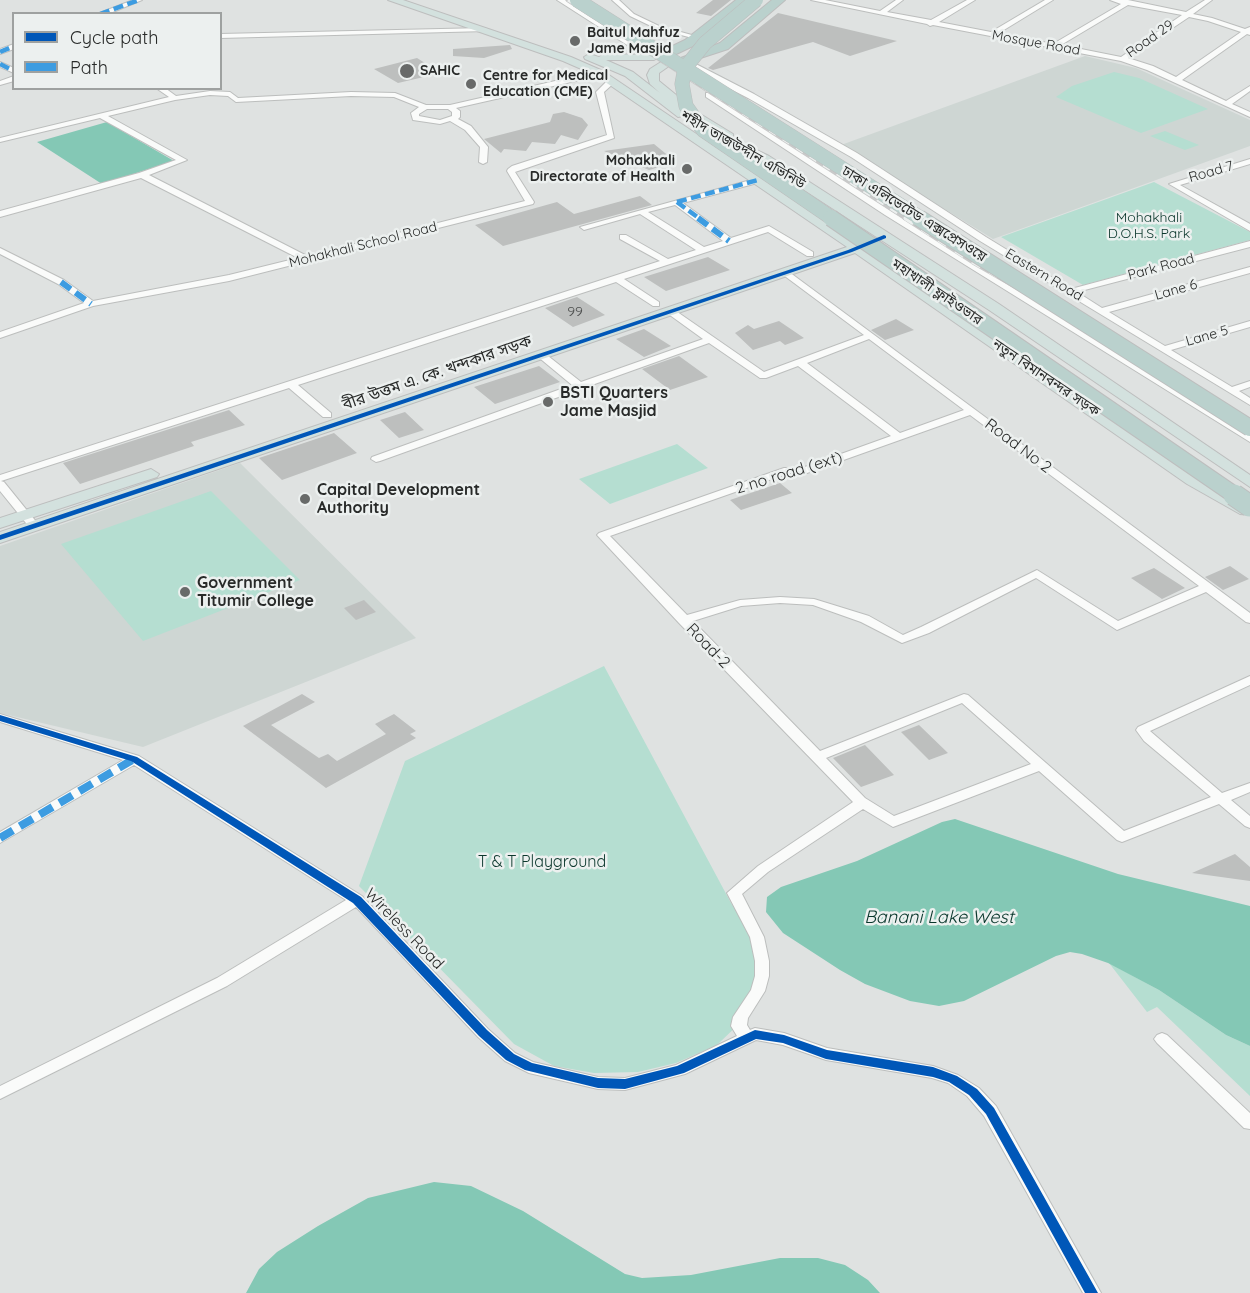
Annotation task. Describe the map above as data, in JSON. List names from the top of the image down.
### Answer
{
  "streets": {
    "highway": ["ঢাকা এলিভেটেড এক্সপ্রেসওয়ে", "মহাখালী ফ্লাইওভার"],
    "main road": ["শহীদ তাজউদ্দীন এভিনিউ", "বীর উত্তম এ. কে. খন্দকার সড়ক", "নতুন বিমানবন্দর সড়ক"],
    "street": [
      "Road 29",
      "Mosque Road",
      "Road 7",
      "Mohakhali School Road",
      "Park Road",
      "Eastern Road",
      "Lane 6",
      "Lane 5",
      "Road No 2",
      "2 no road (ext)",
      "Road-2",
      "Wireless Road"
    ]
  },
  "crossings": [
    ["Road 29", "Mosque Road"],
    ["শহীদ তাজউদ্দীন এভিনিউ", "বীর উত্তম এ. কে. খন্দকার সড়ক"],
    ["শহীদ তাজউদ্দীন এভিনিউ", "নতুন বিমানবন্দর সড়ক"],
    ["Mohakhali School Road", "নতুন বিমানবন্দর সড়ক"],
    ["Park Road", "Eastern Road"],
    ["Eastern Road", "Lane 6"],
    ["Eastern Road", "Lane 5"],
    ["বীর উত্তম এ. কে. খন্দকার সড়ক", "নতুন বিমানবন্দর সড়ক"],
    ["বীর উত্তম এ. কে. খন্দকার সড়ক", "Road No 2"],
    ["Road No 2", "2 no road (ext)"],
    ["2 no road (ext)", "Road-2"]
  ],
  "water": ["Banani Lake West"],
  "parks": ["Mohakhali D.O.H.S. Park", "T & T Playground"],
  "places": [
    "Baitul Mahfuz Jame Masjid",
    "SAHIC",
    "Centre for Medical Education (CME)",
    "Mohakhali Directorate of Health",
    "BSTI Quarters Jame Masjid",
    "Capital Development Authority",
    "Government Titumir College"
  ],
  "house_numbers": ["99"],
  "legend": ["Cycle path", "Path"]
}
